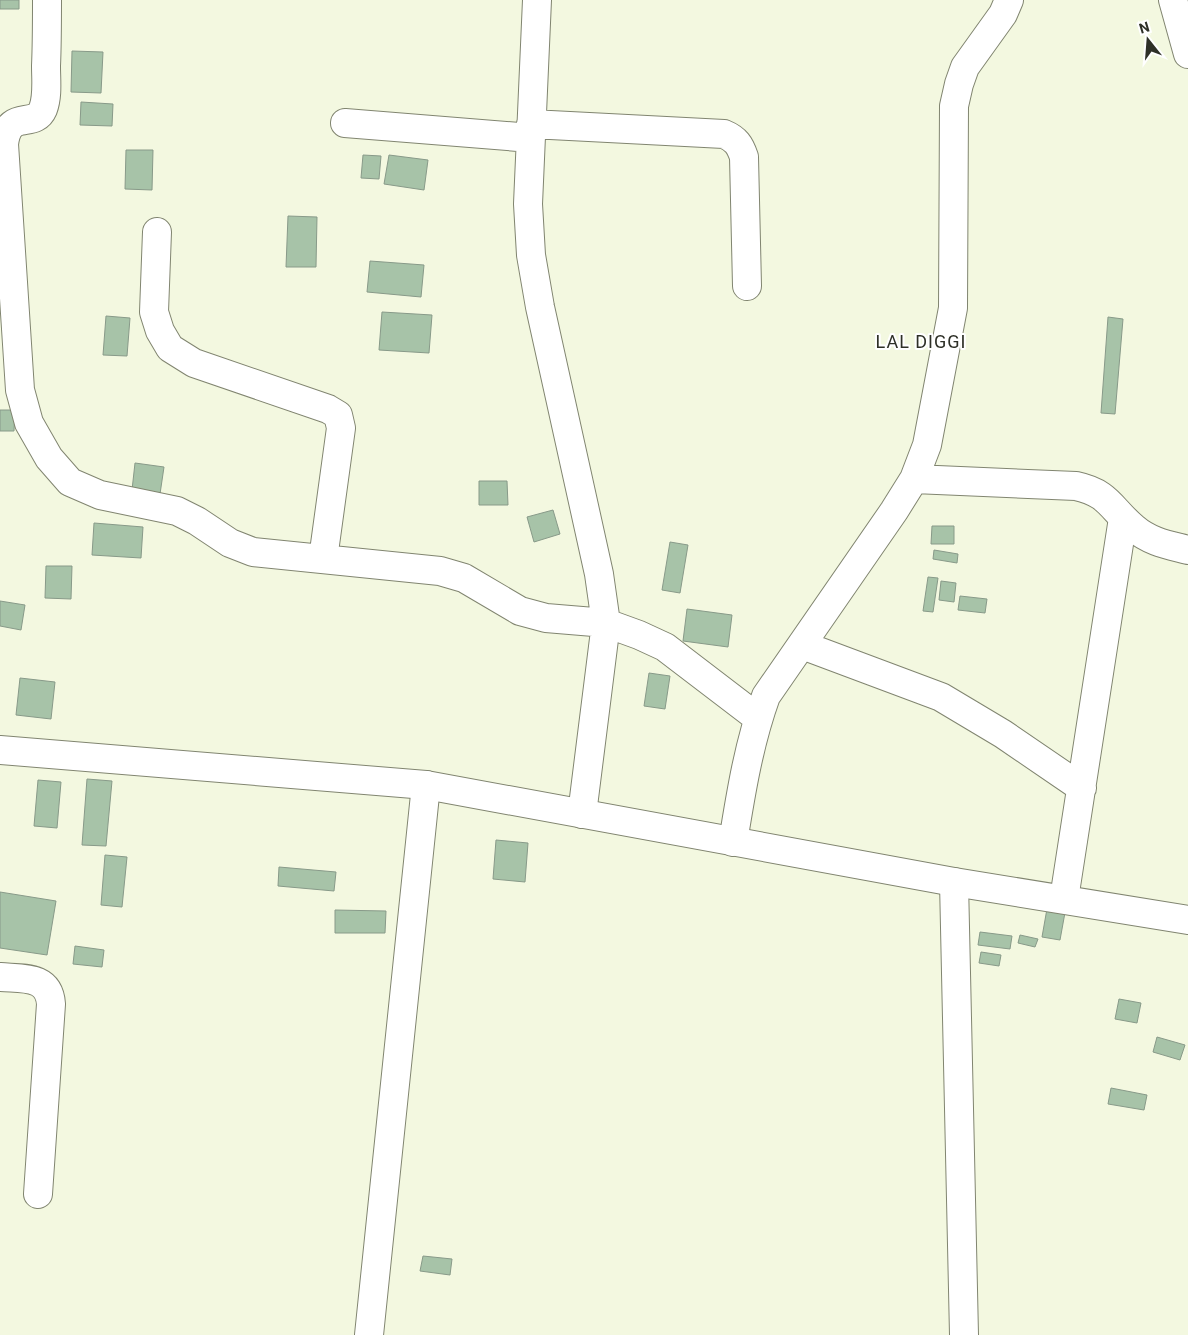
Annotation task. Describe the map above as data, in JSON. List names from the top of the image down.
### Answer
{
  "districts": ["LAL DIGGI"],
  "north": "top"
}
